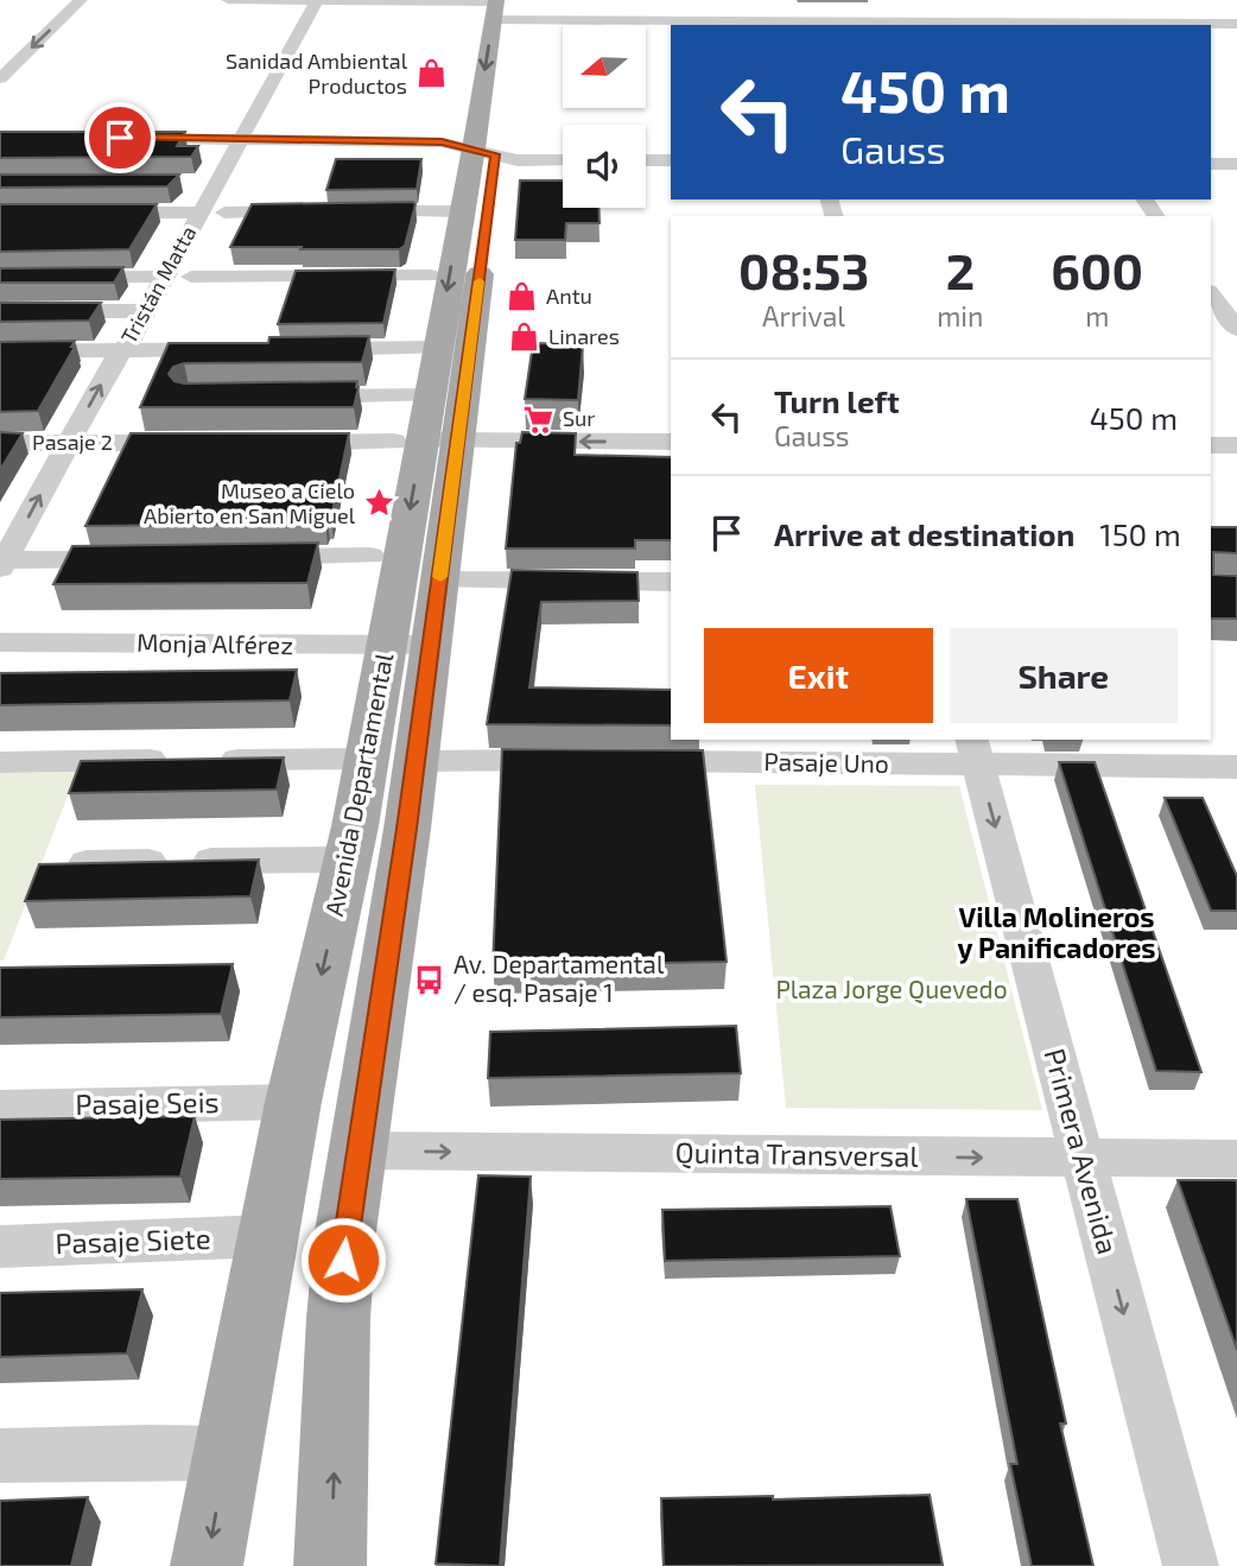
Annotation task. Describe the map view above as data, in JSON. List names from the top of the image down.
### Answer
{
  "streets": {
    "main road": ["Avenida Departamental"],
    "street": [
      "Tristán Matta",
      "Pasaje 2",
      "Monja Alférez",
      "Pasaje Uno",
      "Pasaje Seis",
      "Primera Avenida",
      "Quinta Transversal",
      "Pasaje Siete"
    ]
  },
  "crossings": [
    ["Tristán Matta", "Pasaje 2"],
    ["Monja Alférez", "Avenida Departamental"],
    ["Pasaje Uno", "Primera Avenida"],
    ["Avenida Departamental", "Pasaje Seis"],
    ["Avenida Departamental", "Quinta Transversal"],
    ["Avenida Departamental", "Pasaje Siete"],
    ["Primera Avenida", "Quinta Transversal"]
  ],
  "one_way": ["Primera Avenida", "Quinta Transversal"],
  "districts": ["Villa Molineros y Panificadores"],
  "parks": ["Plaza Jorge Quevedo"],
  "places": {
    "shop": ["Sanidad Ambiental Productos", "Antu", "Linares"],
    "supermarket": ["Sur"],
    "place": ["Museo a Cielo Abierto en San Miguel"],
    "bus stop": ["Av. Departamental / esq. Pasaje 1"]
  },
  "north": "left",
  "page": {
    "turn": ["450 m", "Gauss"],
    "eta": [
      "08:53",
      "Arrival",
      "2",
      "min",
      "600",
      "m"
    ],
    "list": [
      {
        "name": "Turn left",
        "note": "Gauss",
        "value": "450 m"
      },
      {
        "name": "Arrive at destination",
        "value": "150 m"
      }
    ],
    "buttons": ["Exit", "Share"]
  }
}
